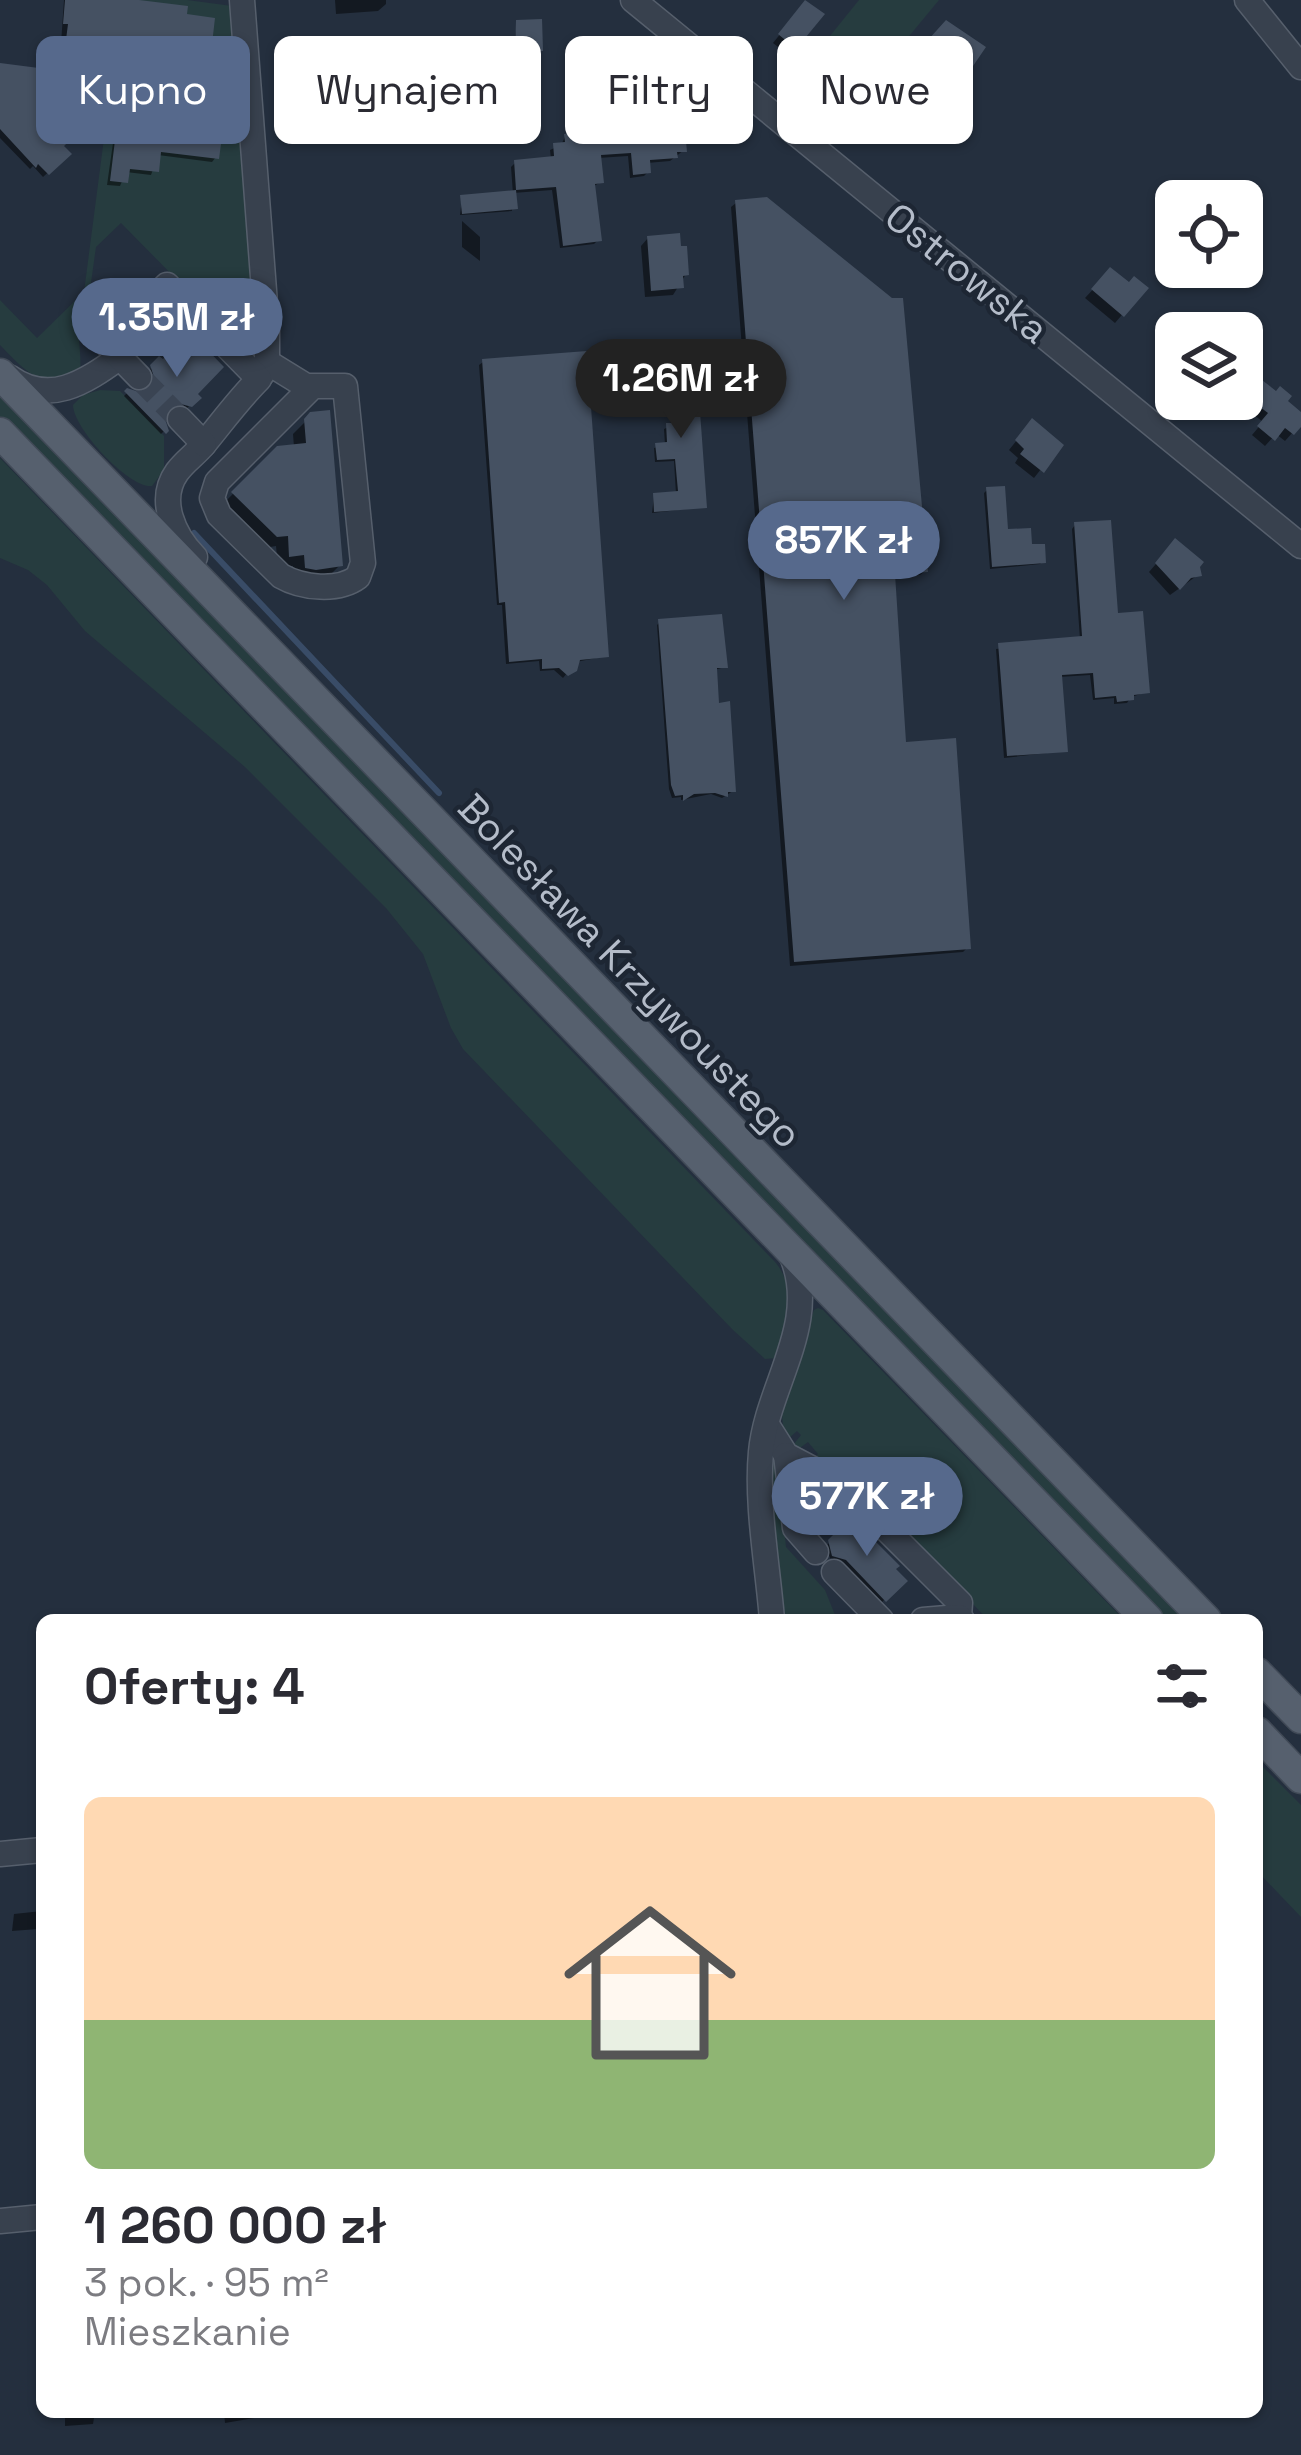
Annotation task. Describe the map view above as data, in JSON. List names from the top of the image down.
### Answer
{
  "streets": {
    "main road": ["Bolesława Krzywoustego"],
    "street": ["Ostrowska"]
  },
  "page": {
    "chip": [
      "Kupno",
      "Wynajem",
      "Filtry",
      "Nowe"
    ],
    "price": [
      "1.35M zł",
      "1.26M zł",
      "857K zł",
      "577K zł"
    ],
    "heading": "Oferty: 4",
    "list": [
      {
        "name": "1 260 000 zł",
        "note": "3 pok. · 95 m² · Mieszkanie"
      }
    ]
  }
}
